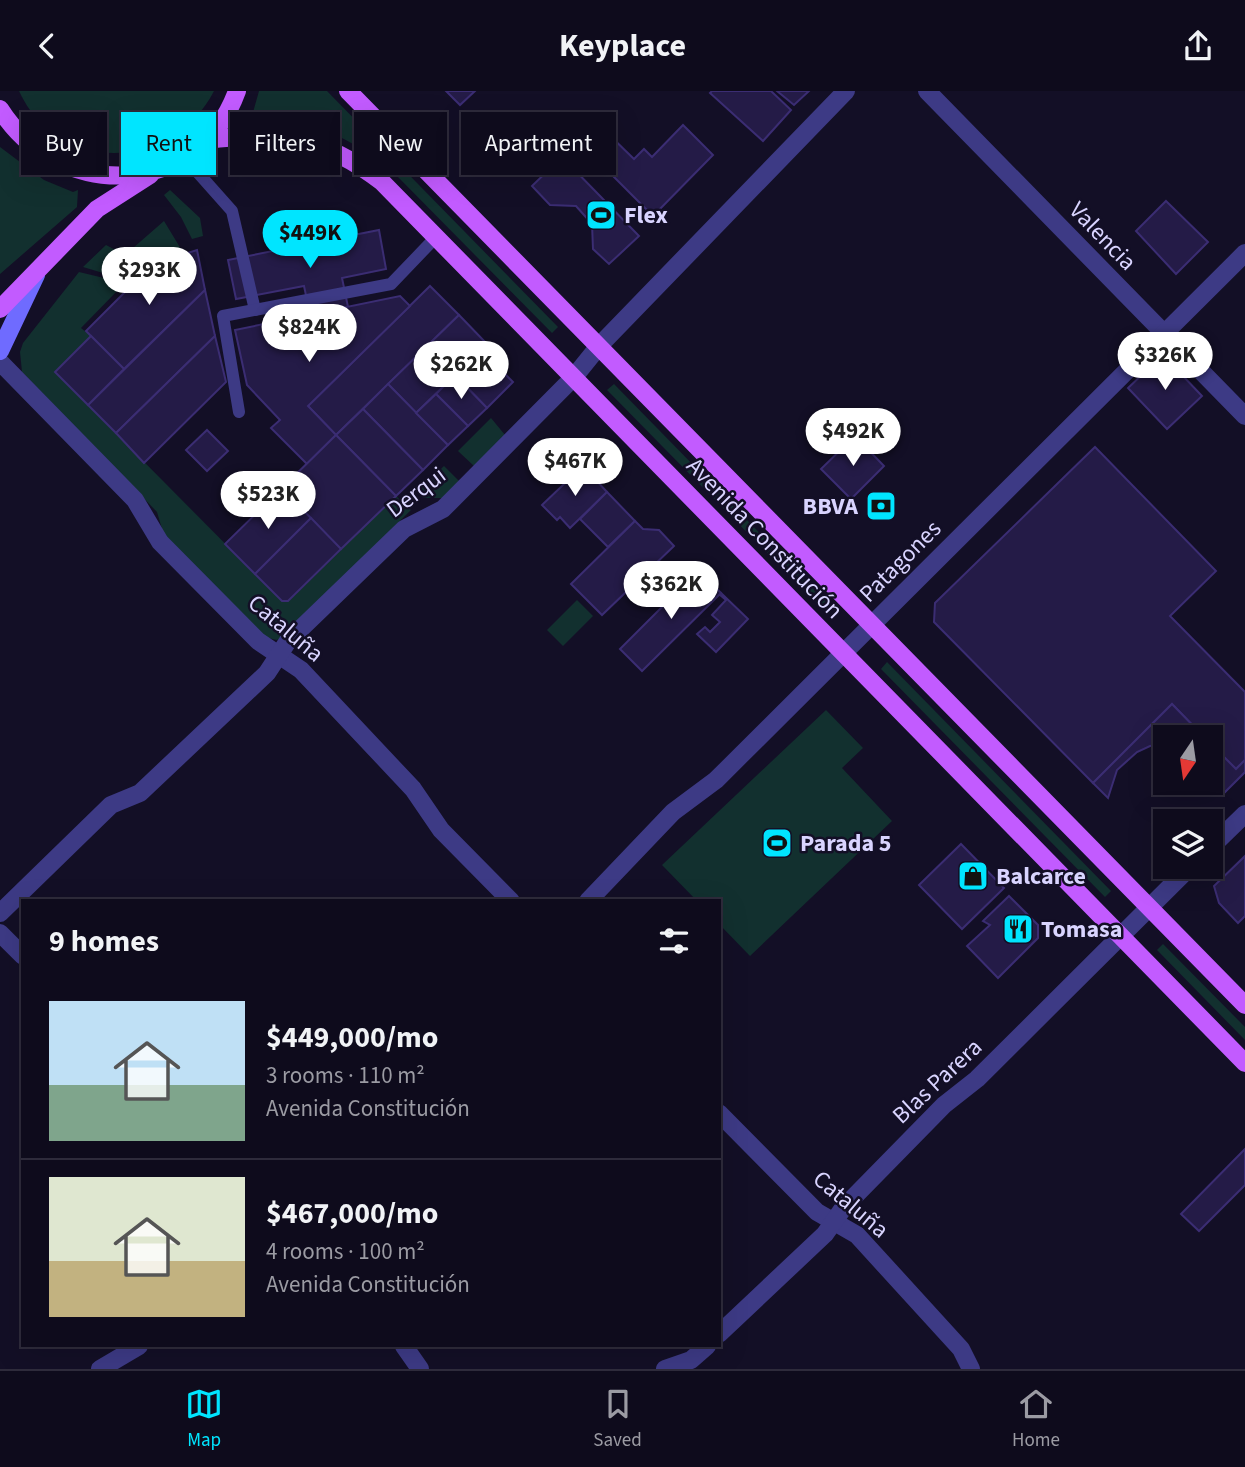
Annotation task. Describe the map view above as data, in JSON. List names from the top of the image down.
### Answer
{
  "streets": {
    "main road": ["Avenida Constitución"],
    "street": [
      "Valencia",
      "Derqui",
      "Patagones",
      "Cataluña",
      "Blas Parera"
    ]
  },
  "crossings": [
    ["Valencia", "Patagones"],
    ["Derqui", "Avenida Constitución"],
    ["Derqui", "Cataluña"],
    ["Avenida Constitución", "Patagones"],
    ["Avenida Constitución", "Blas Parera"],
    ["Cataluña", "Blas Parera"]
  ],
  "places": {
    "sports": ["Flex", "Parada 5"],
    "bank": ["BBVA"],
    "shop": ["Balcarce"],
    "restaurant": ["Tomasa"]
  },
  "north": "bottom",
  "page": {
    "header": "Keyplace",
    "chip": [
      "Buy",
      "Rent",
      "Filters",
      "New",
      "Apartment"
    ],
    "price": [
      "$449K",
      "$293K",
      "$824K",
      "$326K",
      "$262K",
      "$492K",
      "$467K",
      "$523K",
      "$362K"
    ],
    "heading": "9 homes",
    "list": [
      {
        "name": "$449,000/mo",
        "note": "3 rooms · 110 m² · Avenida Constitución"
      },
      {
        "name": "$467,000/mo",
        "note": "4 rooms · 100 m² · Avenida Constitución"
      }
    ],
    "tabs": ["Map", "Saved", "Home"]
  }
}
